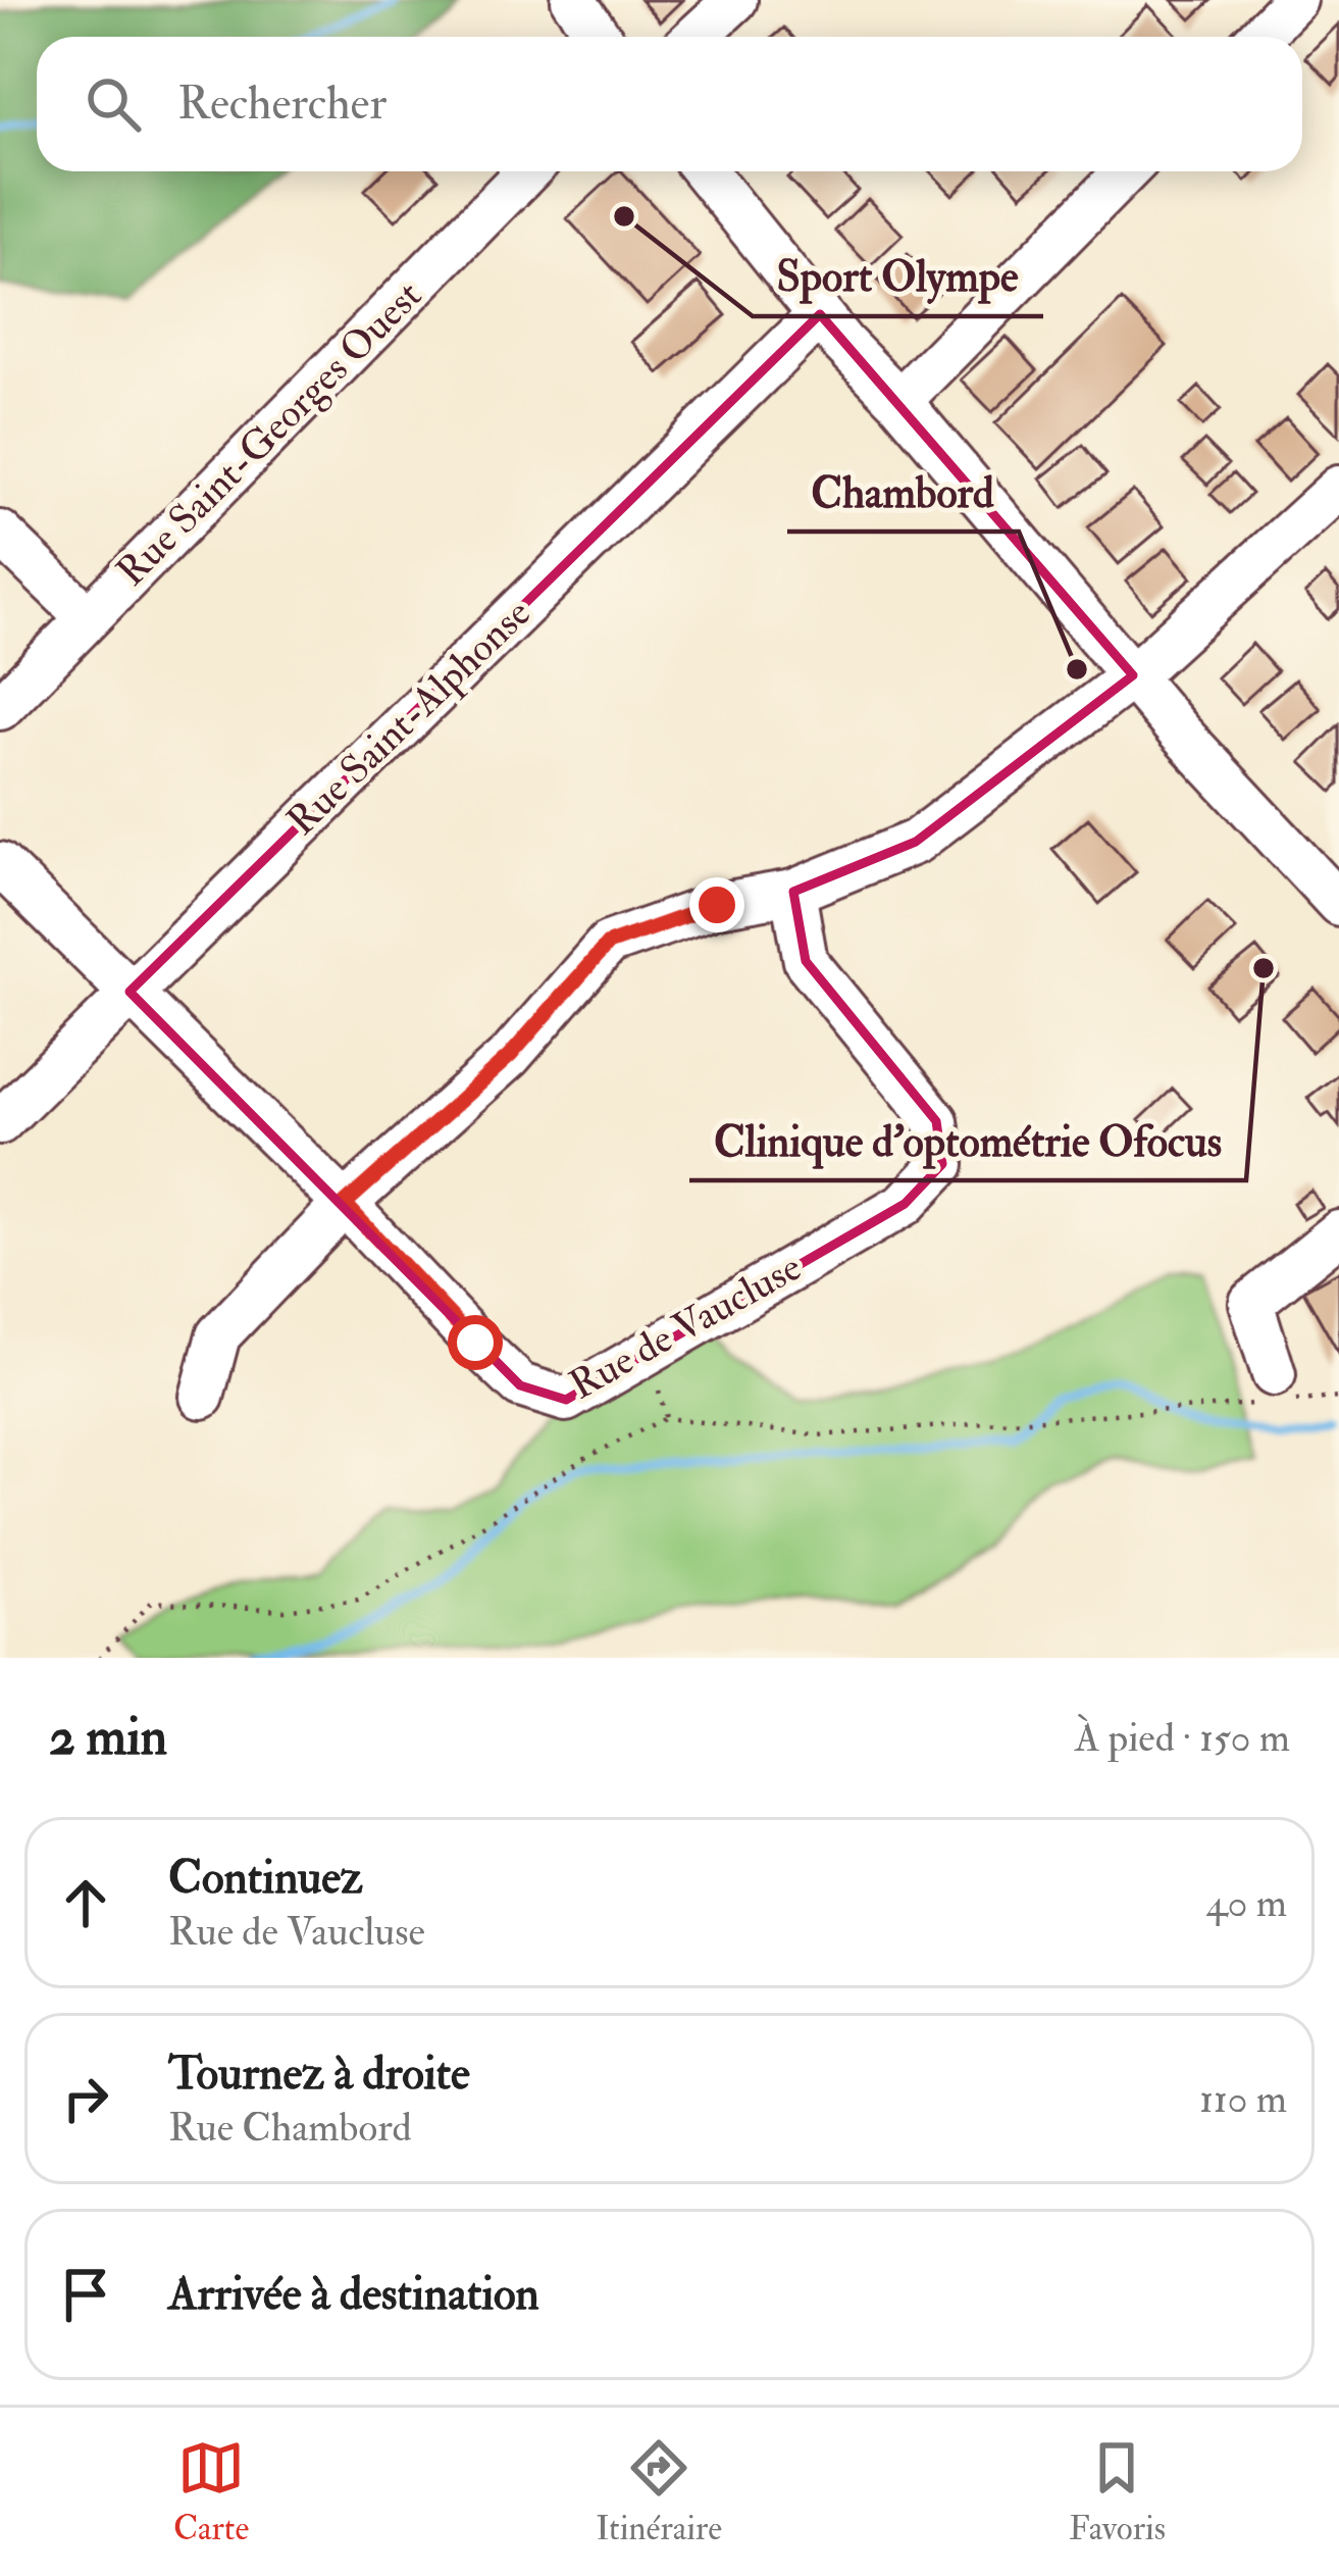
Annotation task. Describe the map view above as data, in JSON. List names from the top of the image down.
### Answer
{
  "streets": {
    "street": ["Rue Saint-Georges Ouest", "Rue Saint-Alphonse", "Rue de Vaucluse"]
  },
  "crossings": [
    ["Rue Saint-Alphonse", "Rue de Vaucluse"]
  ],
  "places": ["Sport Olympe", "Chambord", "Clinique d'optométrie Ofocus"],
  "page": {
    "search": "Rechercher",
    "heading": ["2 min", "À pied · 150 m"],
    "list": [
      ["Continuez", "Rue de Vaucluse", "40 m"],
      ["Tournez à droite", "Rue Chambord", "110 m"],
      "Arrivée à destination"
    ],
    "nav": ["Carte", "Itinéraire", "Favoris"]
  }
}
